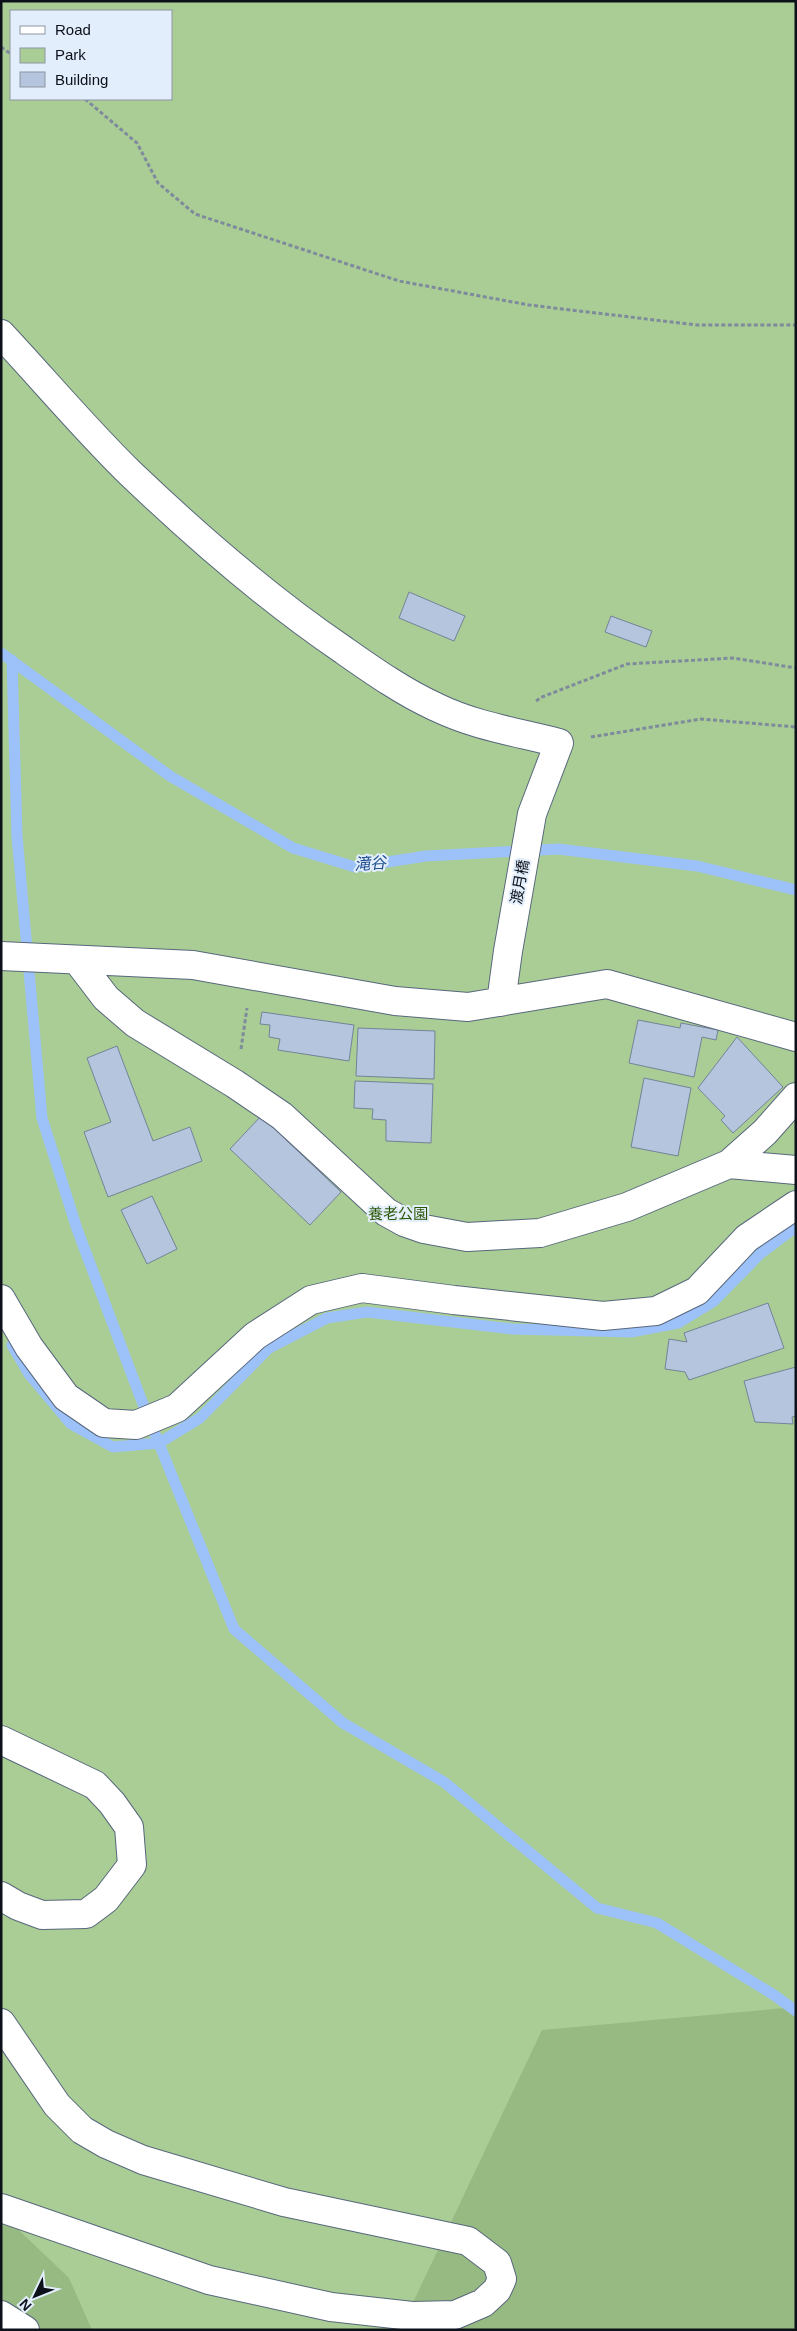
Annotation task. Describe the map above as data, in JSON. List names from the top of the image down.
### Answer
{
  "streets": {
    "street": ["渡月橋"]
  },
  "water": ["滝谷"],
  "parks": ["養老公園"],
  "legend": ["Road", "Park", "Building"],
  "north": "bottom left"
}
